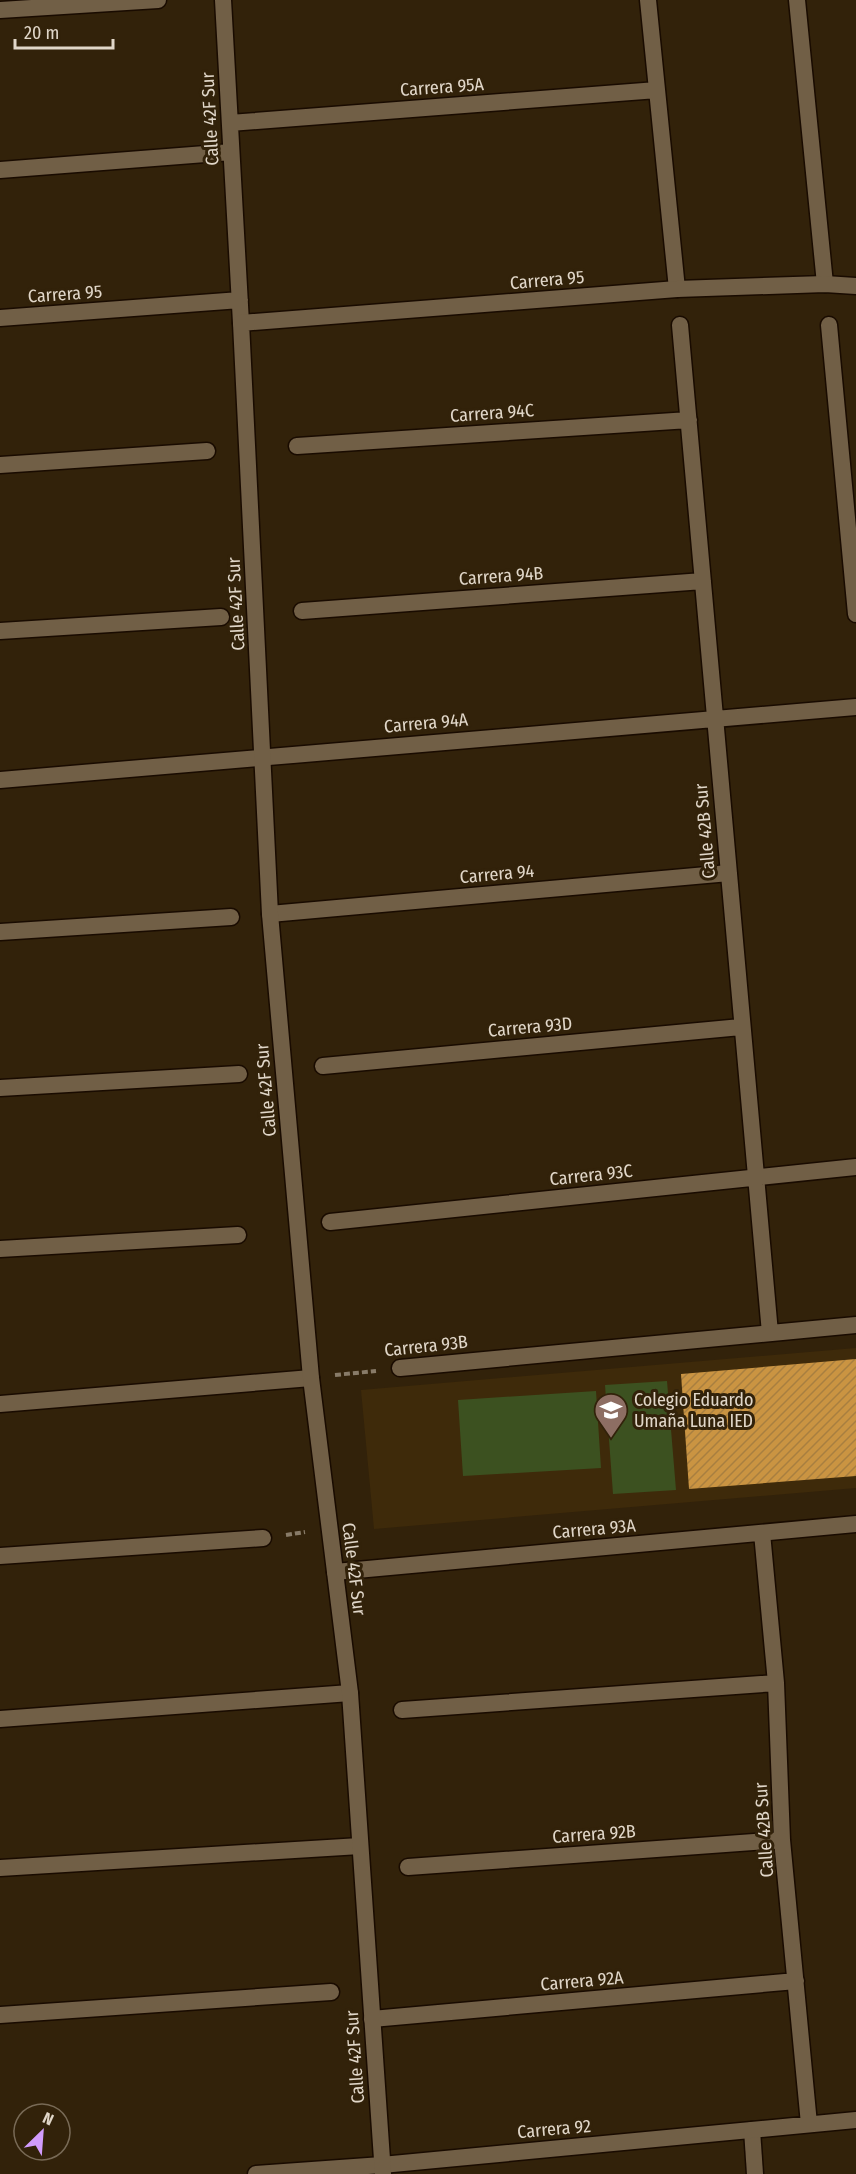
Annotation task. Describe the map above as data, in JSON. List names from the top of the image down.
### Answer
{
  "streets": {
    "street": [
      "Carrera 95A",
      "Calle 42F Sur",
      "Carrera 95",
      "Carrera 94C",
      "Carrera 94B",
      "Carrera 94A",
      "Calle 42B Sur",
      "Carrera 94",
      "Carrera 93D",
      "Carrera 93C",
      "Carrera 93B",
      "Carrera 93A",
      "Carrera 92B",
      "Carrera 92A",
      "Carrera 92"
    ]
  },
  "crossings": [
    ["Carrera 95A", "Calle 42F Sur"],
    ["Calle 42F Sur", "Carrera 95"],
    ["Calle 42F Sur", "Carrera 94A"],
    ["Calle 42F Sur", "Carrera 94"],
    ["Calle 42F Sur", "Carrera 93B"],
    ["Calle 42F Sur", "Carrera 93A"],
    ["Calle 42F Sur", "Carrera 92A"],
    ["Calle 42F Sur", "Carrera 92"],
    ["Carrera 94C", "Calle 42B Sur"],
    ["Carrera 94B", "Calle 42B Sur"],
    ["Carrera 94A", "Calle 42B Sur"],
    ["Calle 42B Sur", "Carrera 94"],
    ["Calle 42B Sur", "Carrera 93D"],
    ["Calle 42B Sur", "Carrera 93C"],
    ["Calle 42B Sur", "Carrera 93B"],
    ["Calle 42B Sur", "Carrera 93A"],
    ["Calle 42B Sur", "Carrera 92B"],
    ["Calle 42B Sur", "Carrera 92A"],
    ["Calle 42B Sur", "Carrera 92"]
  ],
  "places": {
    "school or university": ["Colegio Eduardo Umaña Luna IED"]
  },
  "scale_bar": "20 m",
  "north": "top right"
}
